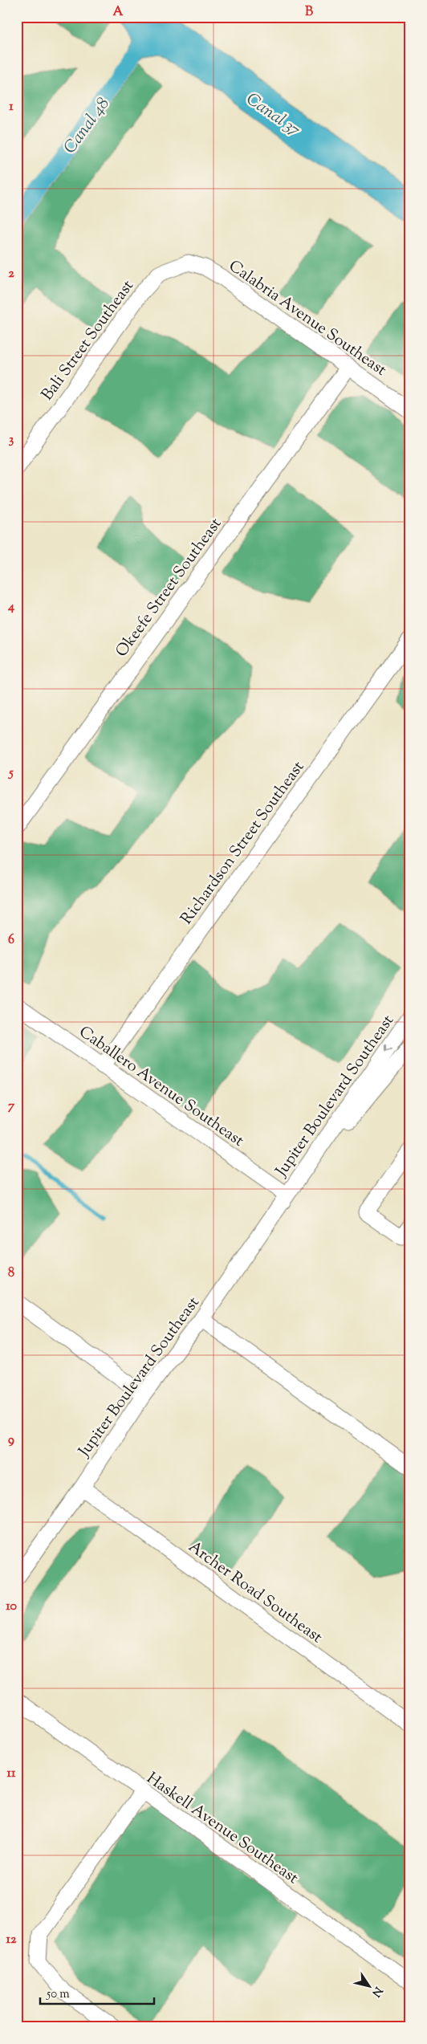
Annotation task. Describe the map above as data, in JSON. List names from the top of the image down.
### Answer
{
  "streets": {
    "street": [
      "Calabria Avenue Southeast",
      "Bali Street Southeast",
      "Okeefe Street Southeast",
      "Richardson Street Southeast",
      "Caballero Avenue Southeast",
      "Jupiter Boulevard Southeast",
      "Archer Road Southeast",
      "Haskell Avenue Southeast"
    ]
  },
  "crossings": [
    ["Calabria Avenue Southeast", "Bali Street Southeast"],
    ["Calabria Avenue Southeast", "Okeefe Street Southeast"],
    ["Richardson Street Southeast", "Caballero Avenue Southeast"],
    ["Caballero Avenue Southeast", "Jupiter Boulevard Southeast"],
    ["Jupiter Boulevard Southeast", "Archer Road Southeast"]
  ],
  "water": ["Canal 37", "Canal 48"],
  "scale_bar": "50 m",
  "north": "bottom right",
  "grid": {
    "columns": ["A", "B"],
    "rows": [
      "1",
      "2",
      "3",
      "4",
      "5",
      "6",
      "7",
      "8",
      "9",
      "10",
      "11",
      "12"
    ]
  }
}
